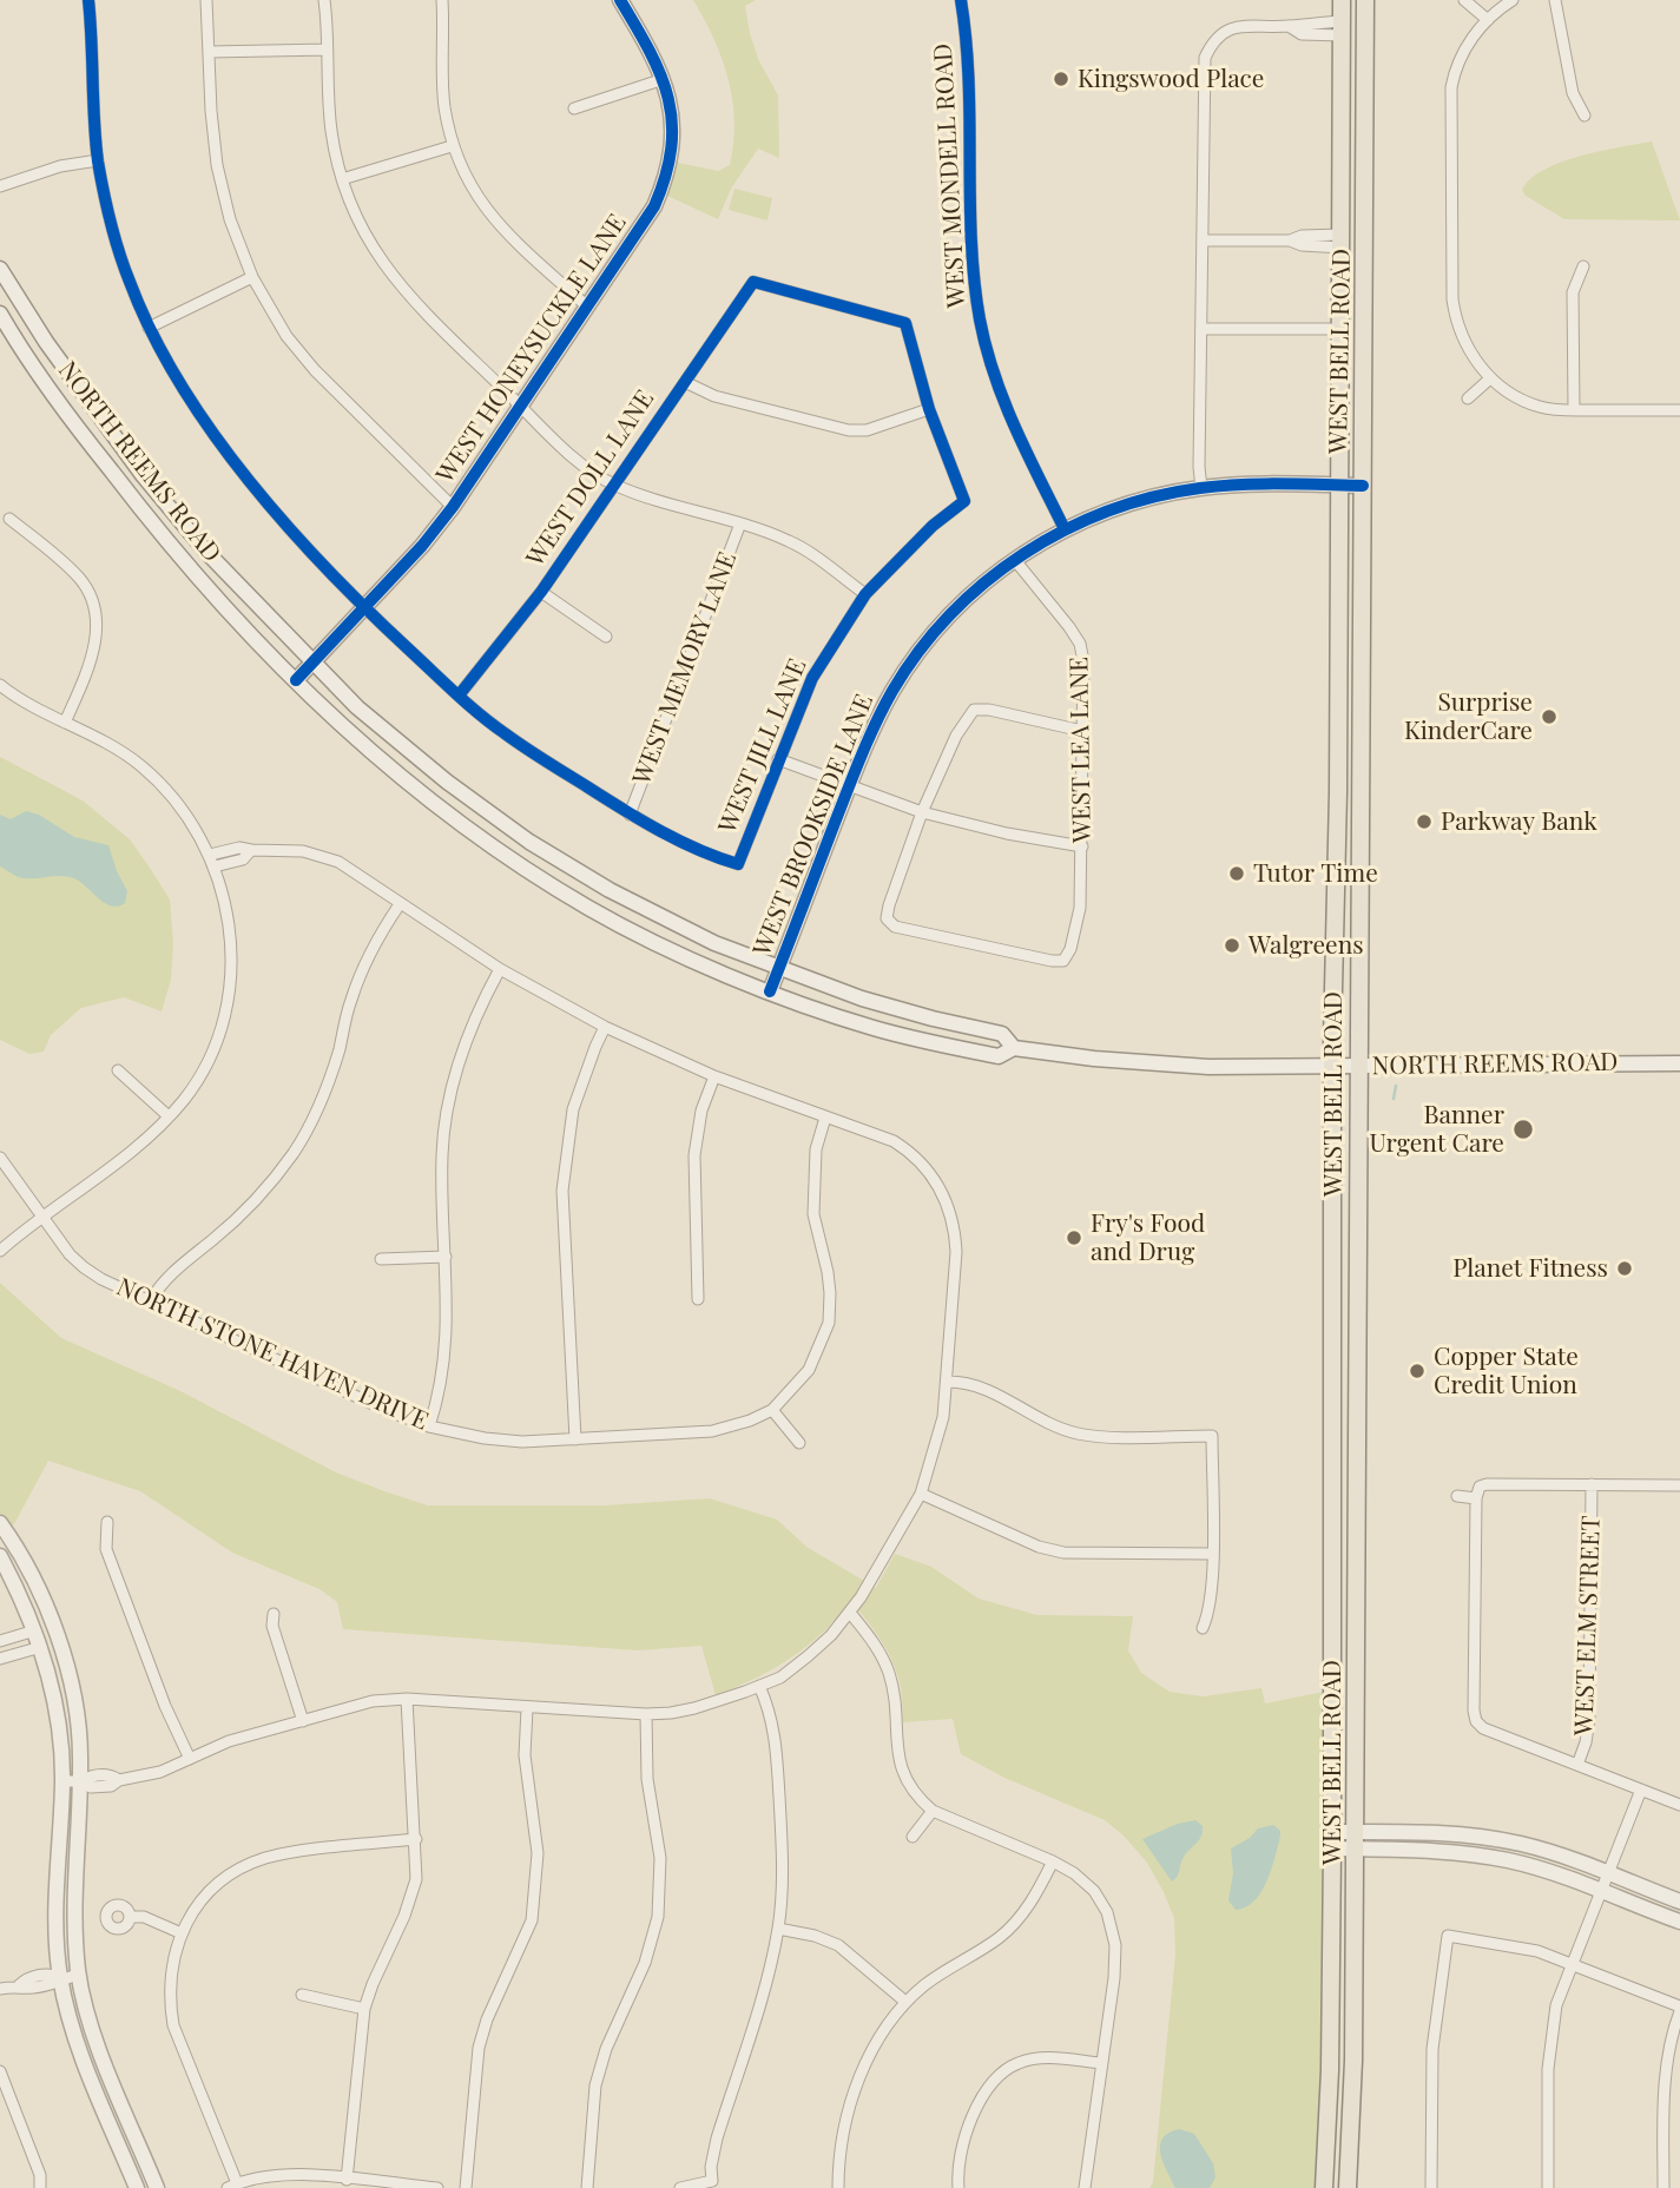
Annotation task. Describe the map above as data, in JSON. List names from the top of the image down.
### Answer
{
  "streets": {
    "main road": ["WEST BELL ROAD"],
    "street": [
      "WEST MONDELL ROAD",
      "WEST HONEYSUCKLE LANE",
      "NORTH REEMS ROAD",
      "WEST DOLL LANE",
      "WEST MEMORY LANE",
      "WEST JILL LANE",
      "WEST LEA LANE",
      "WEST BROOKSIDE LANE",
      "NORTH STONE HAVEN DRIVE",
      "WEST ELM STREET"
    ]
  },
  "crossings": [
    ["WEST MONDELL ROAD", "WEST BROOKSIDE LANE"],
    ["WEST HONEYSUCKLE LANE", "NORTH REEMS ROAD"],
    ["WEST BELL ROAD", "NORTH REEMS ROAD"],
    ["WEST BELL ROAD", "WEST BROOKSIDE LANE"],
    ["NORTH REEMS ROAD", "WEST BROOKSIDE LANE"],
    ["WEST DOLL LANE", "WEST JILL LANE"],
    ["WEST MEMORY LANE", "WEST JILL LANE"],
    ["WEST LEA LANE", "WEST BROOKSIDE LANE"]
  ],
  "places": [
    "Kingswood Place",
    "Surprise KinderCare",
    "Parkway Bank",
    "Tutor Time",
    "Walgreens",
    "Banner Urgent Care",
    "Fry's Food and Drug",
    "Planet Fitness",
    "Copper State Credit Union"
  ]
}
